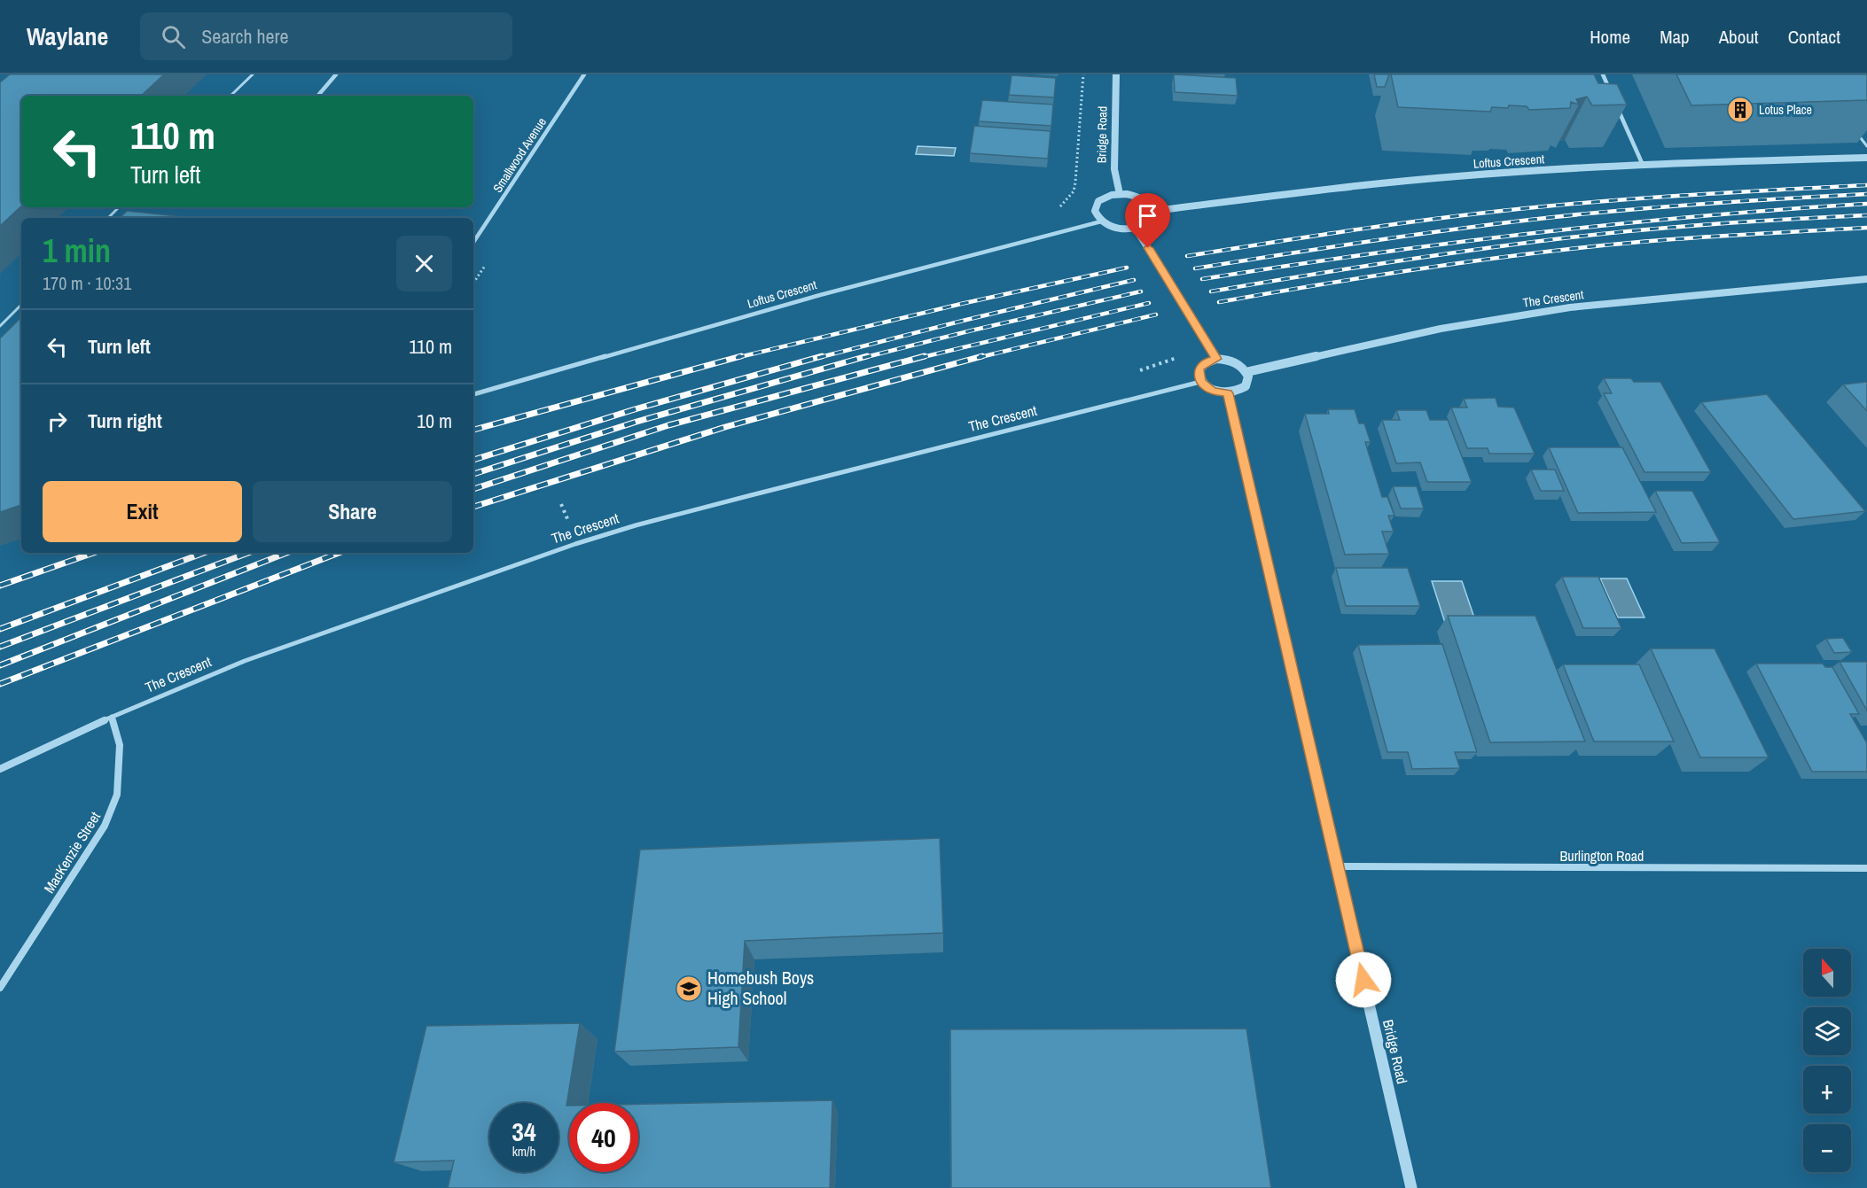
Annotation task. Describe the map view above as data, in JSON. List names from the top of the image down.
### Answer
{
  "streets": {
    "street": [
      "Bridge Road",
      "Smallwood Avenue",
      "Loftus Crescent",
      "The Crescent",
      "MacKenzie Street",
      "Burlington Road"
    ]
  },
  "crossings": [
    ["Bridge Road", "Loftus Crescent"],
    ["Bridge Road", "The Crescent"],
    ["Bridge Road", "Burlington Road"],
    ["The Crescent", "MacKenzie Street"]
  ],
  "places": {
    "building": ["Lotus Place"],
    "school or university": ["Homebush Boys High School"]
  },
  "north": "top",
  "page": {
    "header": "Waylane",
    "search": "Search here",
    "nav": [
      "Home",
      "Map",
      "About",
      "Contact"
    ],
    "turn": ["110 m", "Turn left"],
    "heading": ["1 min", "170 m · 10:31"],
    "list": [
      {
        "name": "Turn left",
        "value": "110 m"
      },
      {
        "name": "Turn right",
        "value": "10 m"
      }
    ],
    "buttons": ["Exit", "Share"],
    "map_buttons": ["+", "−"],
    "speed": "34 km/h",
    "limit": "40"
  }
}
